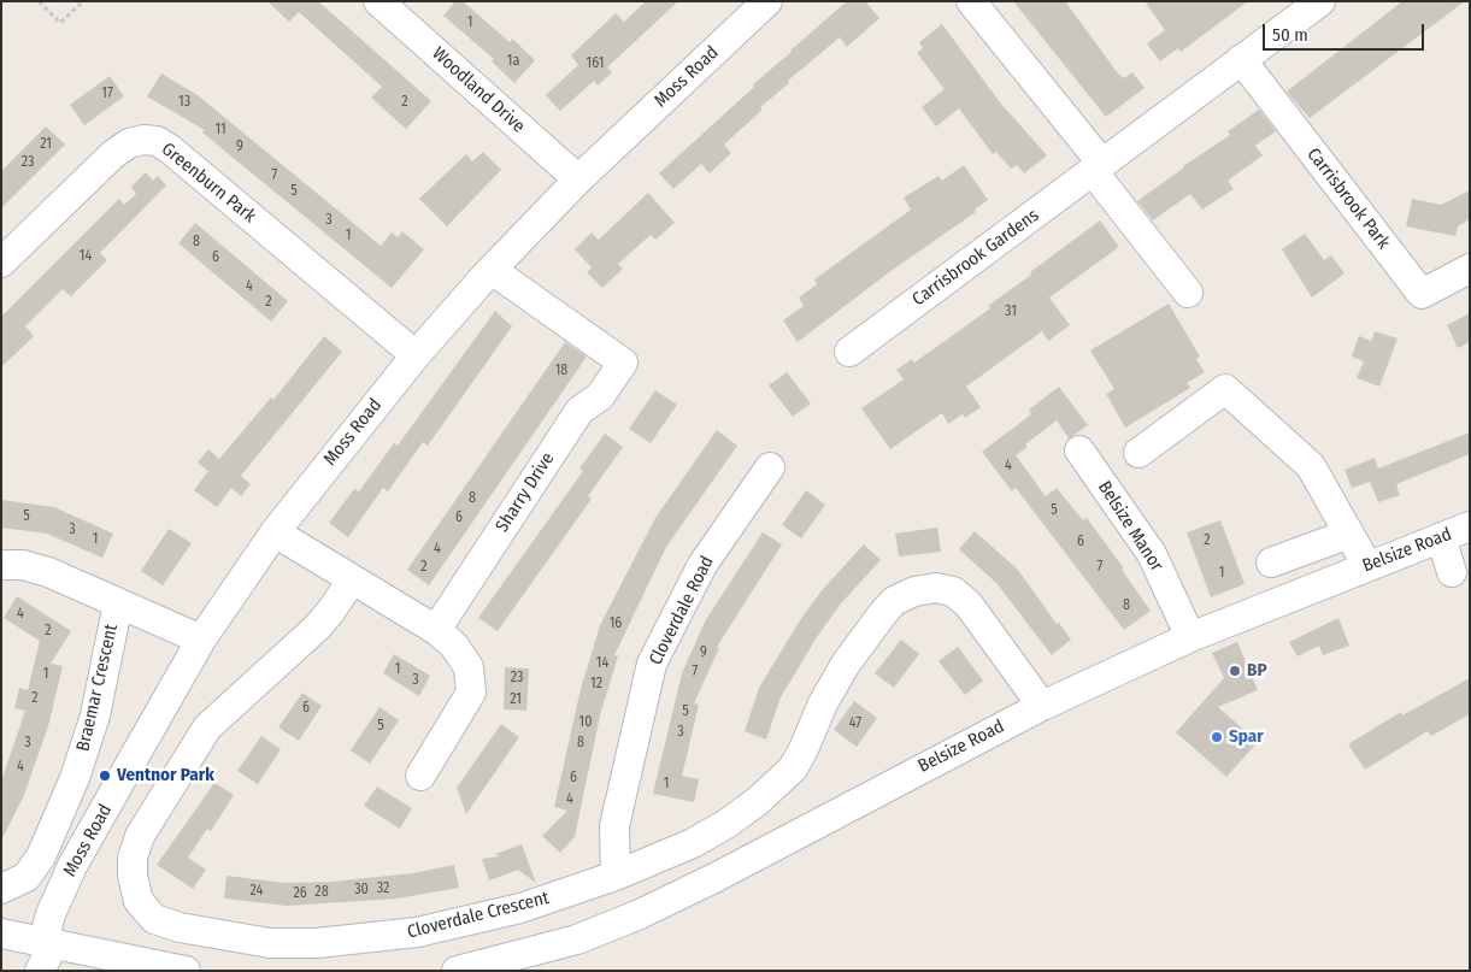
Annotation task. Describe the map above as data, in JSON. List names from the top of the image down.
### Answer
{
  "streets": {
    "street": [
      "Moss Road",
      "Woodland Drive",
      "Greenburn Park",
      "Carrisbrook Park",
      "Carrisbrook Gardens",
      "Sharry Drive",
      "Belsize Manor",
      "Belsize Road",
      "Cloverdale Road",
      "Braemar Crescent",
      "Cloverdale Crescent"
    ]
  },
  "crossings": [
    ["Moss Road", "Woodland Drive"],
    ["Moss Road", "Greenburn Park"],
    ["Moss Road", "Sharry Drive"],
    ["Carrisbrook Park", "Carrisbrook Gardens"],
    ["Belsize Manor", "Belsize Road"],
    ["Belsize Road", "Cloverdale Crescent"],
    ["Cloverdale Road", "Cloverdale Crescent"]
  ],
  "places": ["BP", "Spar", "Ventnor Park"],
  "house_numbers": [
    "1",
    "1a",
    "161",
    "17",
    "13",
    "2",
    "11",
    "21",
    "9",
    "23",
    "7",
    "5",
    "3",
    "1",
    "8",
    "14",
    "6",
    "4",
    "2",
    "31",
    "18",
    "4",
    "8",
    "5",
    "5",
    "6",
    "3",
    "1",
    "2",
    "6",
    "4",
    "2",
    "7",
    "1",
    "8",
    "4",
    "16",
    "2",
    "9",
    "14",
    "1",
    "7",
    "1",
    "23",
    "3",
    "12",
    "2",
    "21",
    "6",
    "5",
    "10",
    "47",
    "5",
    "3",
    "3",
    "8",
    "4",
    "6",
    "1",
    "4",
    "32",
    "30",
    "24",
    "28",
    "26"
  ],
  "scale_bar": "50 m"
}
